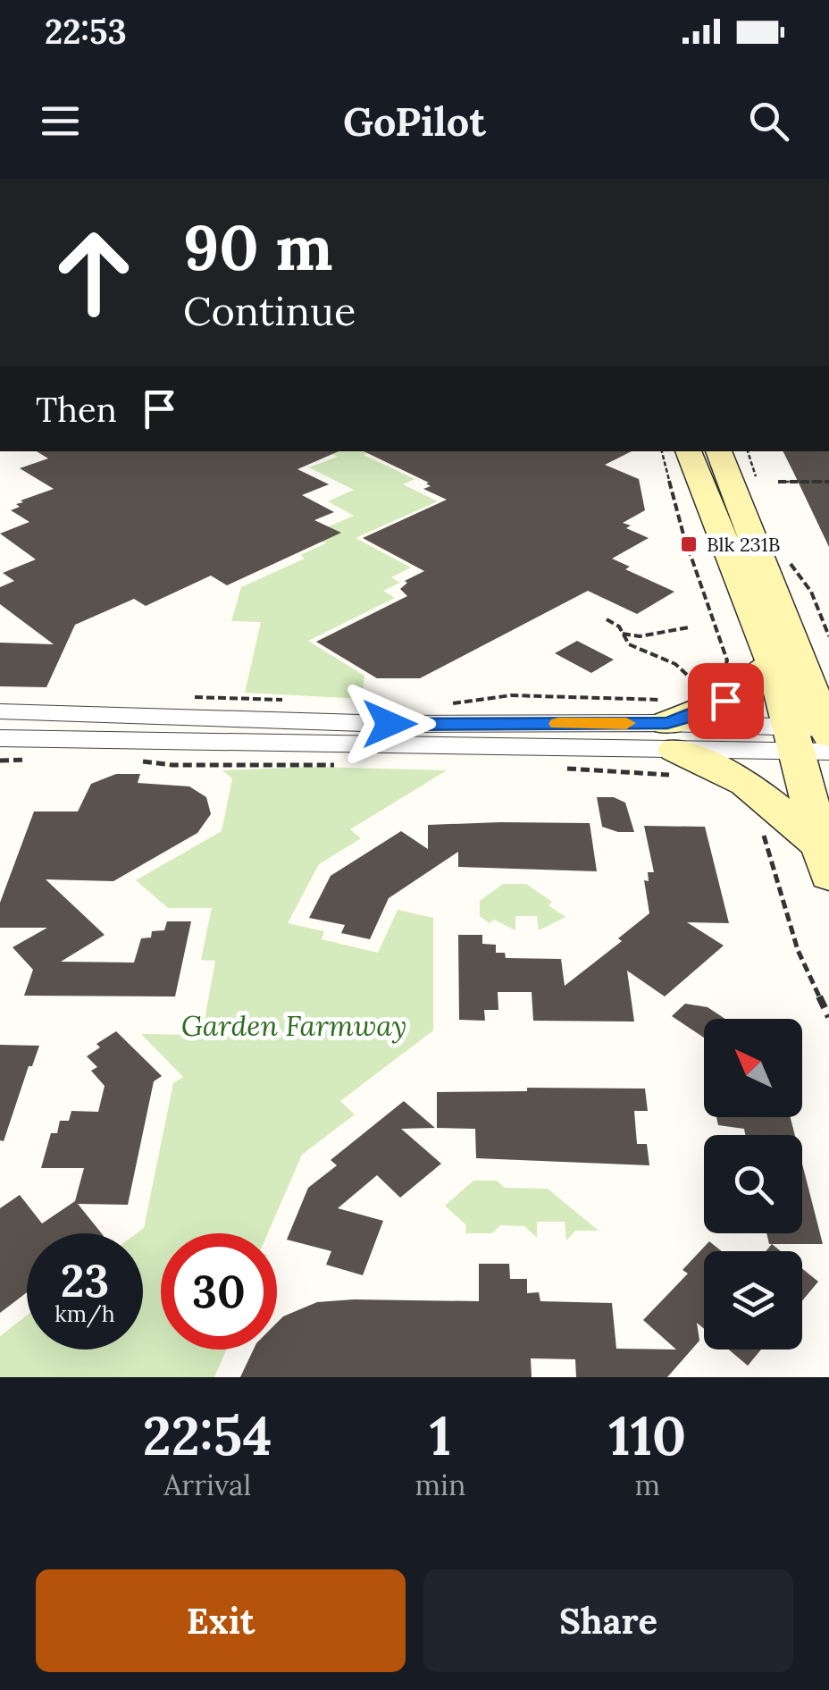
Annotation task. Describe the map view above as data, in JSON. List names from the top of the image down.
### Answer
{
  "parks": ["Garden Farmway"],
  "places": {
    "transit": ["Blk 231B"]
  },
  "north": "top left",
  "page": {
    "status": "22:53",
    "header": "GoPilot",
    "turn": ["90 m", "Continue"],
    "then": "Then",
    "speed": "23 km/h",
    "limit": "30",
    "eta": [
      "22:54",
      "Arrival",
      "1",
      "min",
      "110",
      "m"
    ],
    "buttons": ["Exit", "Share"]
  }
}
